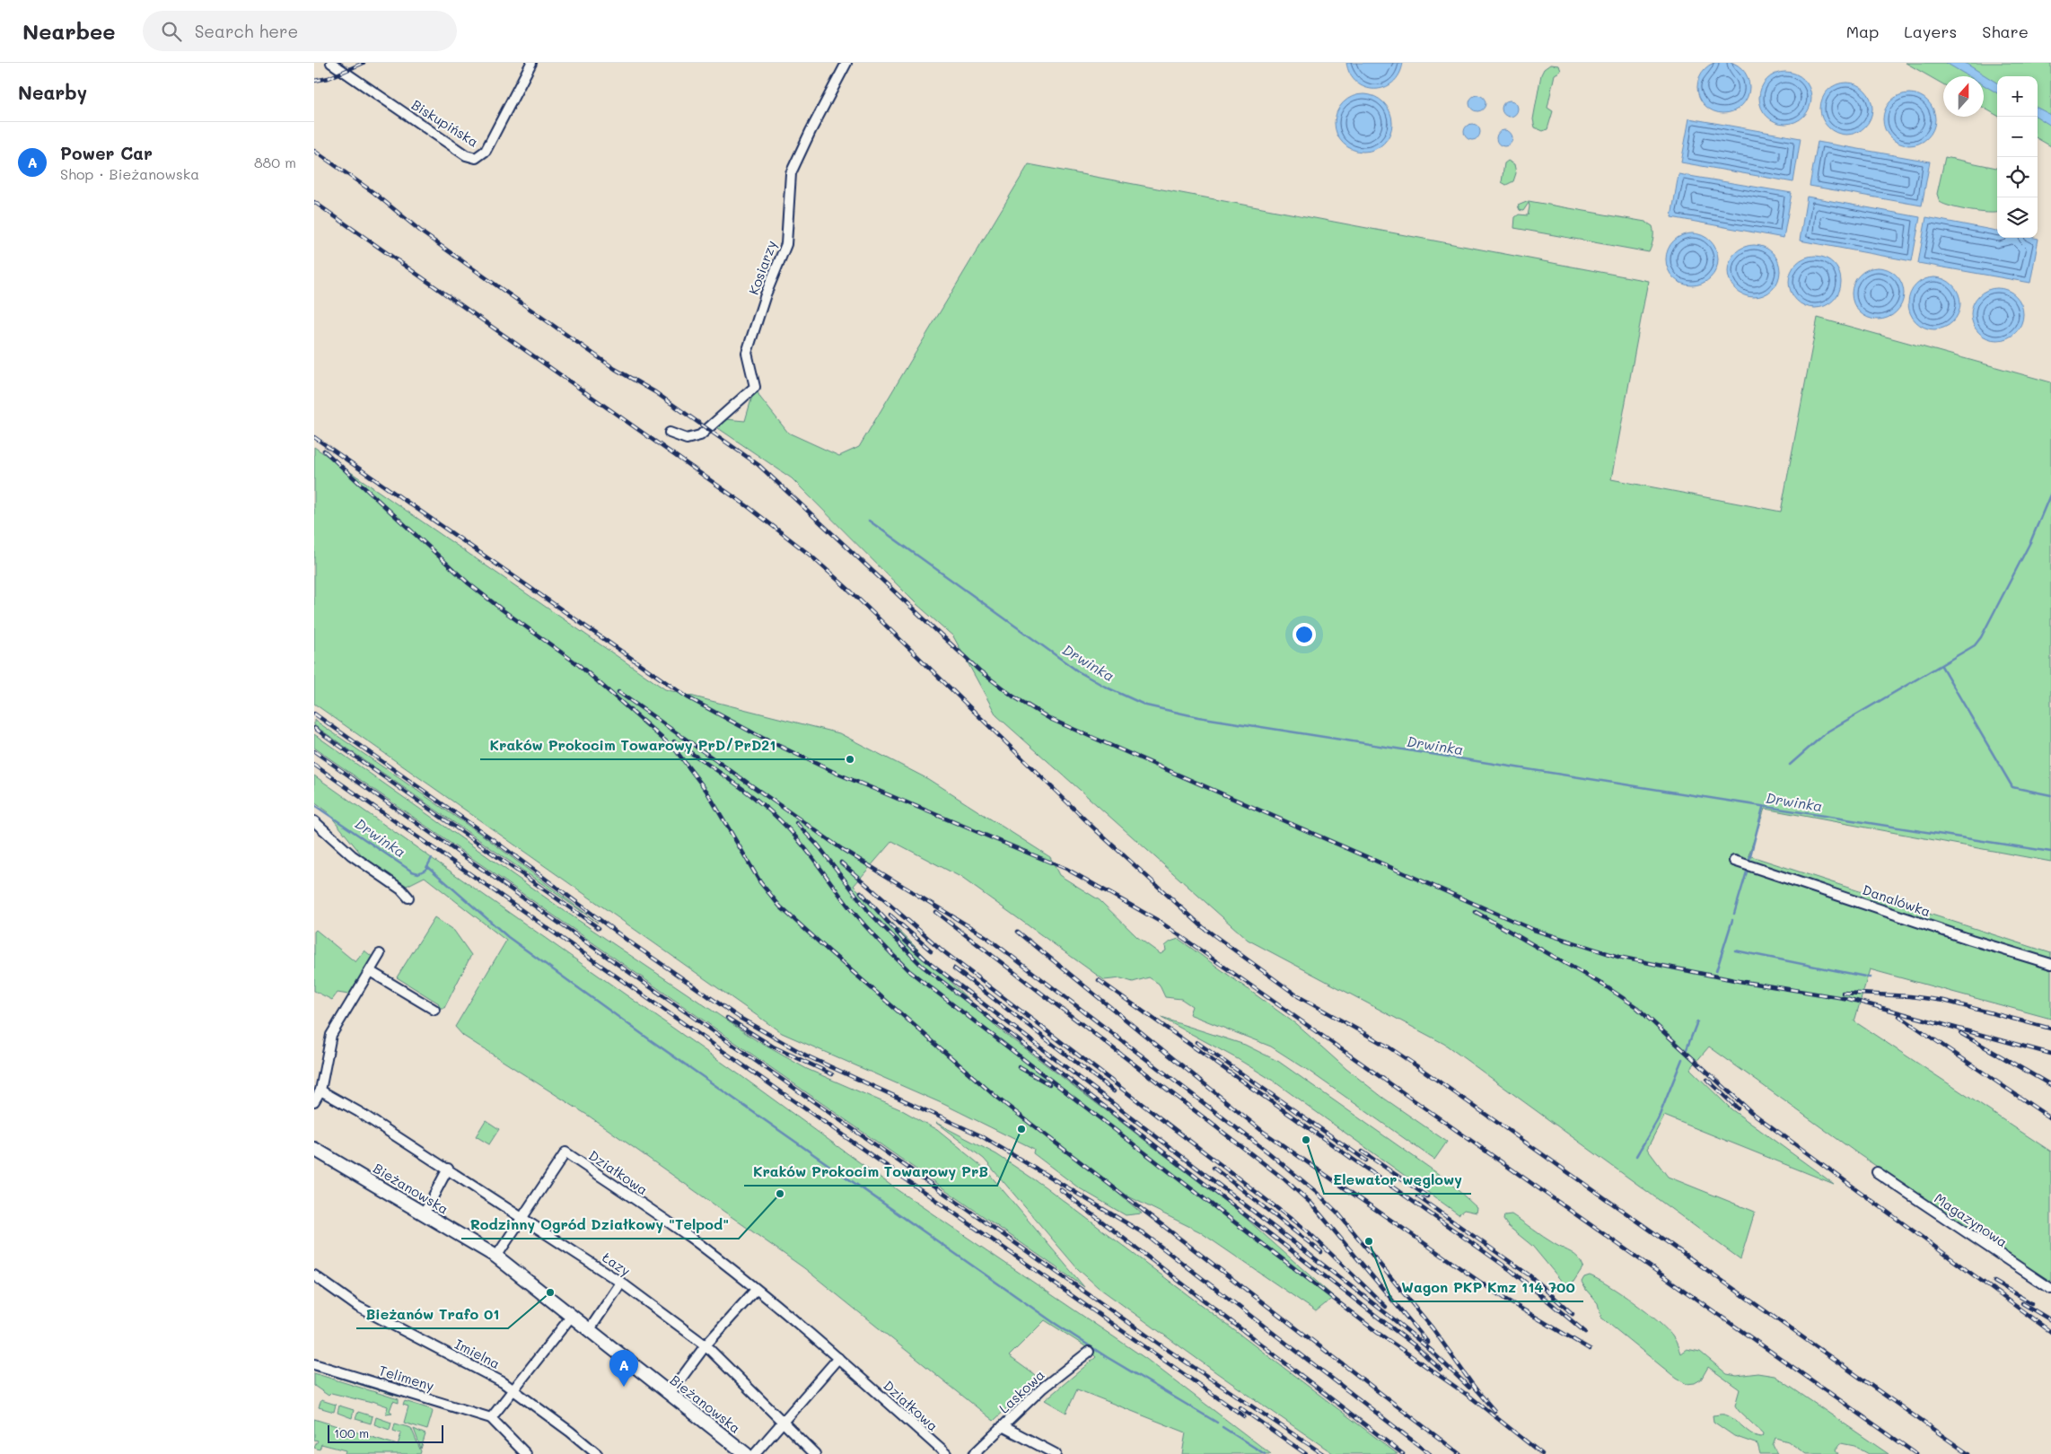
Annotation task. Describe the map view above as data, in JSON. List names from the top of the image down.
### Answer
{
  "streets": {
    "street": [
      "Biskupińska",
      "Kosiarzy",
      "Danalówka",
      "Działkowa",
      "Bieżanowska",
      "Magazynowa",
      "Łazy",
      "Imielna",
      "Telimeny",
      "Laskowa"
    ]
  },
  "crossings": [
    ["Działkowa", "Bieżanowska"],
    ["Działkowa", "Łazy"]
  ],
  "water": ["Drwinka"],
  "places": [
    "Kraków Prokocim Towarowy PrD/PrD21",
    "Kraków Prokocim Towarowy PrB",
    "Elewator węglowy",
    "Rodzinny Ogród Działkowy \"Telpod\"",
    "Wagon PKP Kmz 114 700",
    "Bieżanów Trafo 01"
  ],
  "scale_bar": "100 m",
  "north": "top",
  "page": {
    "header": "Nearbee",
    "search": "Search here",
    "nav": ["Map", "Layers", "Share"],
    "heading": "Nearby",
    "map_buttons": ["+", "−"],
    "list": [
      {
        "mark": "A",
        "name": "Power Car",
        "note": "Shop · Bieżanowska",
        "value": "880 m"
      }
    ],
    "pins": "A",
    "scale": "100 m"
  }
}
